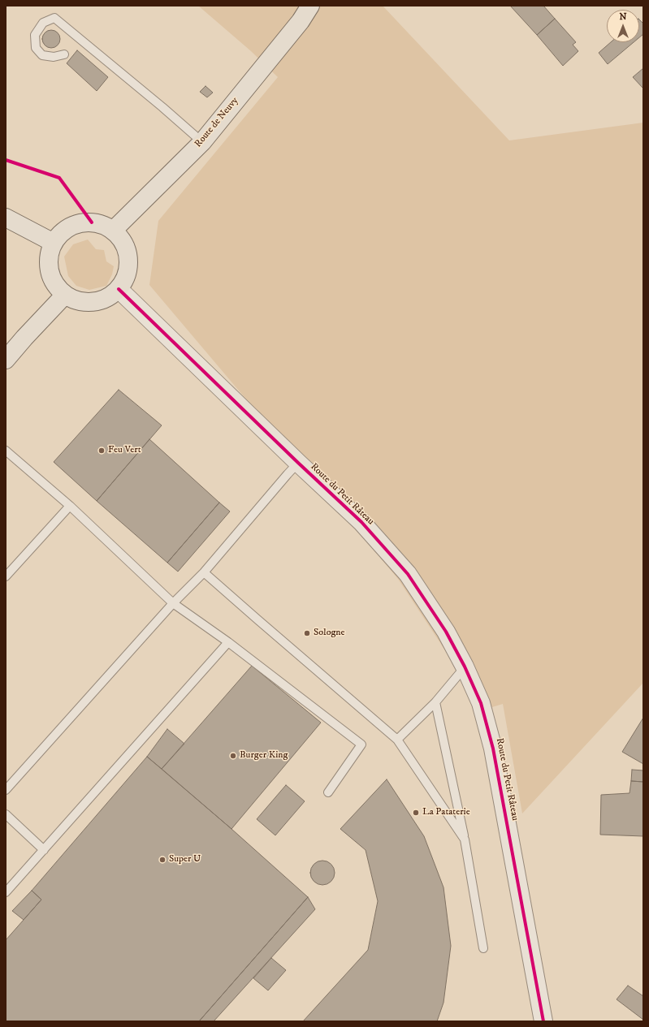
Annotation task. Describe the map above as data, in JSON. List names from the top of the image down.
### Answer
{
  "streets": {
    "main road": ["Route de Neuvy"],
    "street": ["Route du Petit Râteau"]
  },
  "crossings": [
    ["Route de Neuvy", "Route du Petit Râteau"]
  ],
  "places": [
    "Feu Vert",
    "Sologne",
    "Burger King",
    "La Pataterie",
    "Super U"
  ],
  "north": "top"
}
